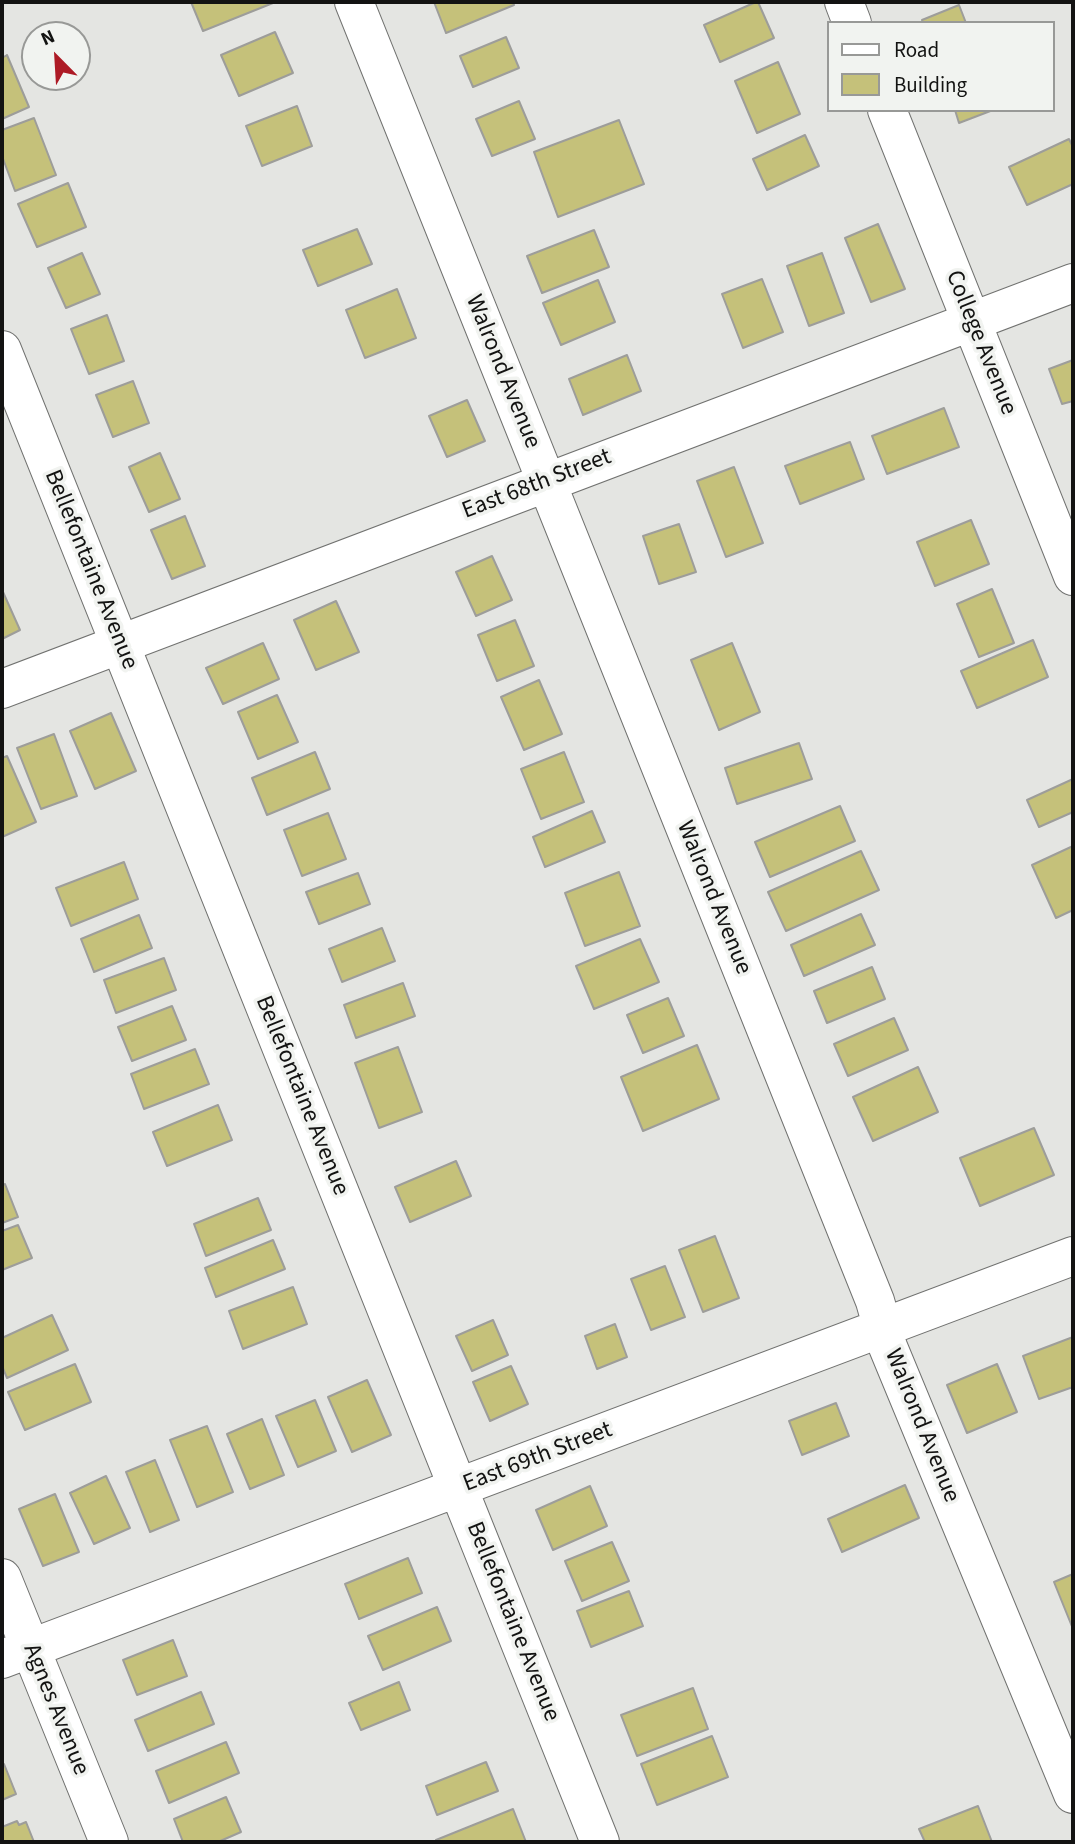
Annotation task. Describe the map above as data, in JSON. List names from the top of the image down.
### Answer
{
  "streets": {
    "street": [
      "College Avenue",
      "Walrond Avenue",
      "East 68th Street",
      "Bellefontaine Avenue",
      "East 69th Street",
      "Agnes Avenue"
    ]
  },
  "crossings": [
    ["College Avenue", "East 68th Street"],
    ["Walrond Avenue", "East 68th Street"],
    ["Walrond Avenue", "East 69th Street"],
    ["East 68th Street", "Bellefontaine Avenue"],
    ["Bellefontaine Avenue", "East 69th Street"],
    ["East 69th Street", "Agnes Avenue"]
  ],
  "legend": ["Road", "Building"],
  "north": "top left"
}
